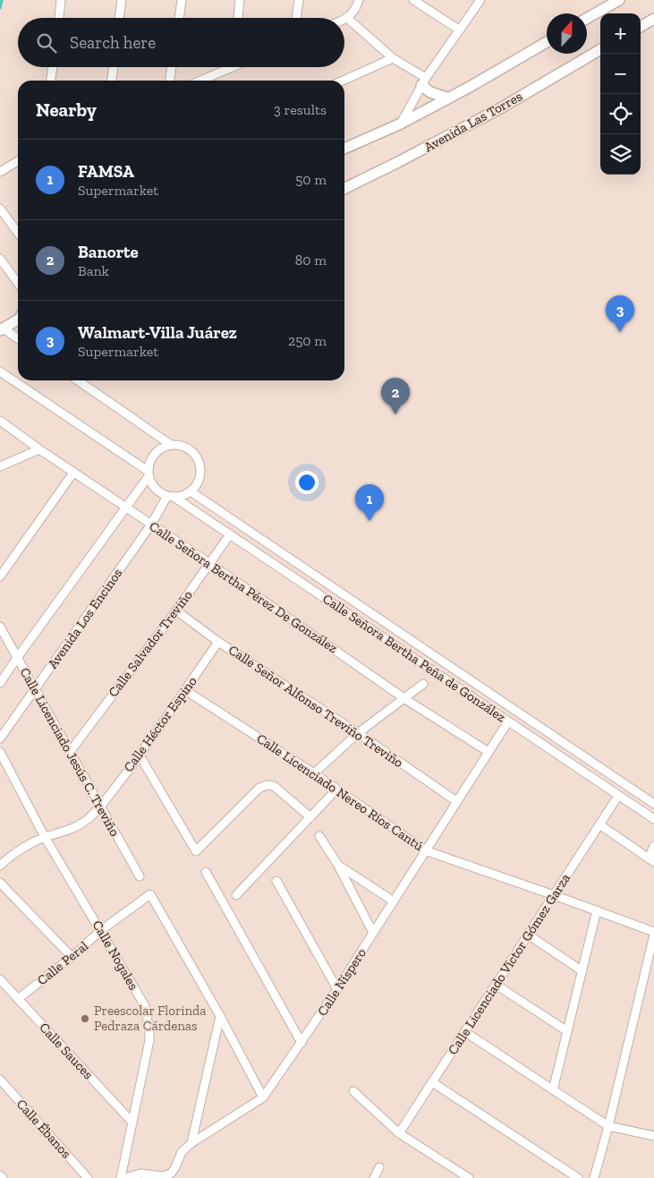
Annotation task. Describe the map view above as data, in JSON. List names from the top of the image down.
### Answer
{
  "streets": {
    "street": [
      "Avenida Las Torres",
      "Calle Señora Bertha Pérez De González",
      "Avenida Los Encinos",
      "Calle Salvador Treviño",
      "Calle Señora Bertha Peña de González",
      "Calle Señor Alfonso Treviño Treviño",
      "Calle Héctor Espino",
      "Calle Licenciado Jesús C. Treviño",
      "Calle Licenciado Nereo Ríos Cantú",
      "Calle Nogales",
      "Calle Peral",
      "Calle Licenciado Víctor Gómez Garza",
      "Calle Níspero",
      "Calle Sauces",
      "Calle Ébanos"
    ]
  },
  "crossings": [
    ["Calle Señora Bertha Pérez De González", "Avenida Los Encinos"],
    ["Calle Señora Bertha Pérez De González", "Calle Salvador Treviño"],
    ["Calle Señora Bertha Pérez De González", "Calle Níspero"],
    ["Avenida Los Encinos", "Calle Señora Bertha Peña de González"],
    ["Avenida Los Encinos", "Calle Licenciado Jesús C. Treviño"],
    ["Calle Salvador Treviño", "Calle Señora Bertha Peña de González"],
    ["Calle Salvador Treviño", "Calle Señor Alfonso Treviño Treviño"],
    ["Calle Salvador Treviño", "Calle Licenciado Jesús C. Treviño"],
    ["Calle Señora Bertha Peña de González", "Calle Licenciado Víctor Gómez Garza"],
    ["Calle Señora Bertha Peña de González", "Calle Níspero"],
    ["Calle Señor Alfonso Treviño Treviño", "Calle Héctor Espino"],
    ["Calle Señor Alfonso Treviño Treviño", "Calle Níspero"],
    ["Calle Héctor Espino", "Calle Licenciado Jesús C. Treviño"],
    ["Calle Héctor Espino", "Calle Licenciado Nereo Ríos Cantú"],
    ["Calle Héctor Espino", "Calle Nogales"],
    ["Calle Licenciado Nereo Ríos Cantú", "Calle Licenciado Víctor Gómez Garza"],
    ["Calle Licenciado Nereo Ríos Cantú", "Calle Níspero"],
    ["Calle Nogales", "Calle Peral"],
    ["Calle Nogales", "Calle Sauces"],
    ["Calle Peral", "Calle Sauces"]
  ],
  "places": ["Preescolar Florinda Pedraza Cárdenas"],
  "north": "top",
  "page": {
    "map_buttons": ["+", "−"],
    "search": "Search here",
    "heading": ["Nearby", "3 results"],
    "list": [
      {
        "mark": "1",
        "name": "FAMSA",
        "note": "Supermarket",
        "value": "50 m"
      },
      {
        "mark": "2",
        "name": "Banorte",
        "note": "Bank",
        "value": "80 m"
      },
      {
        "mark": "3",
        "name": "Walmart-Villa Juárez",
        "note": "Supermarket",
        "value": "250 m"
      }
    ],
    "pins": ["3", "2", "1"]
  }
}
